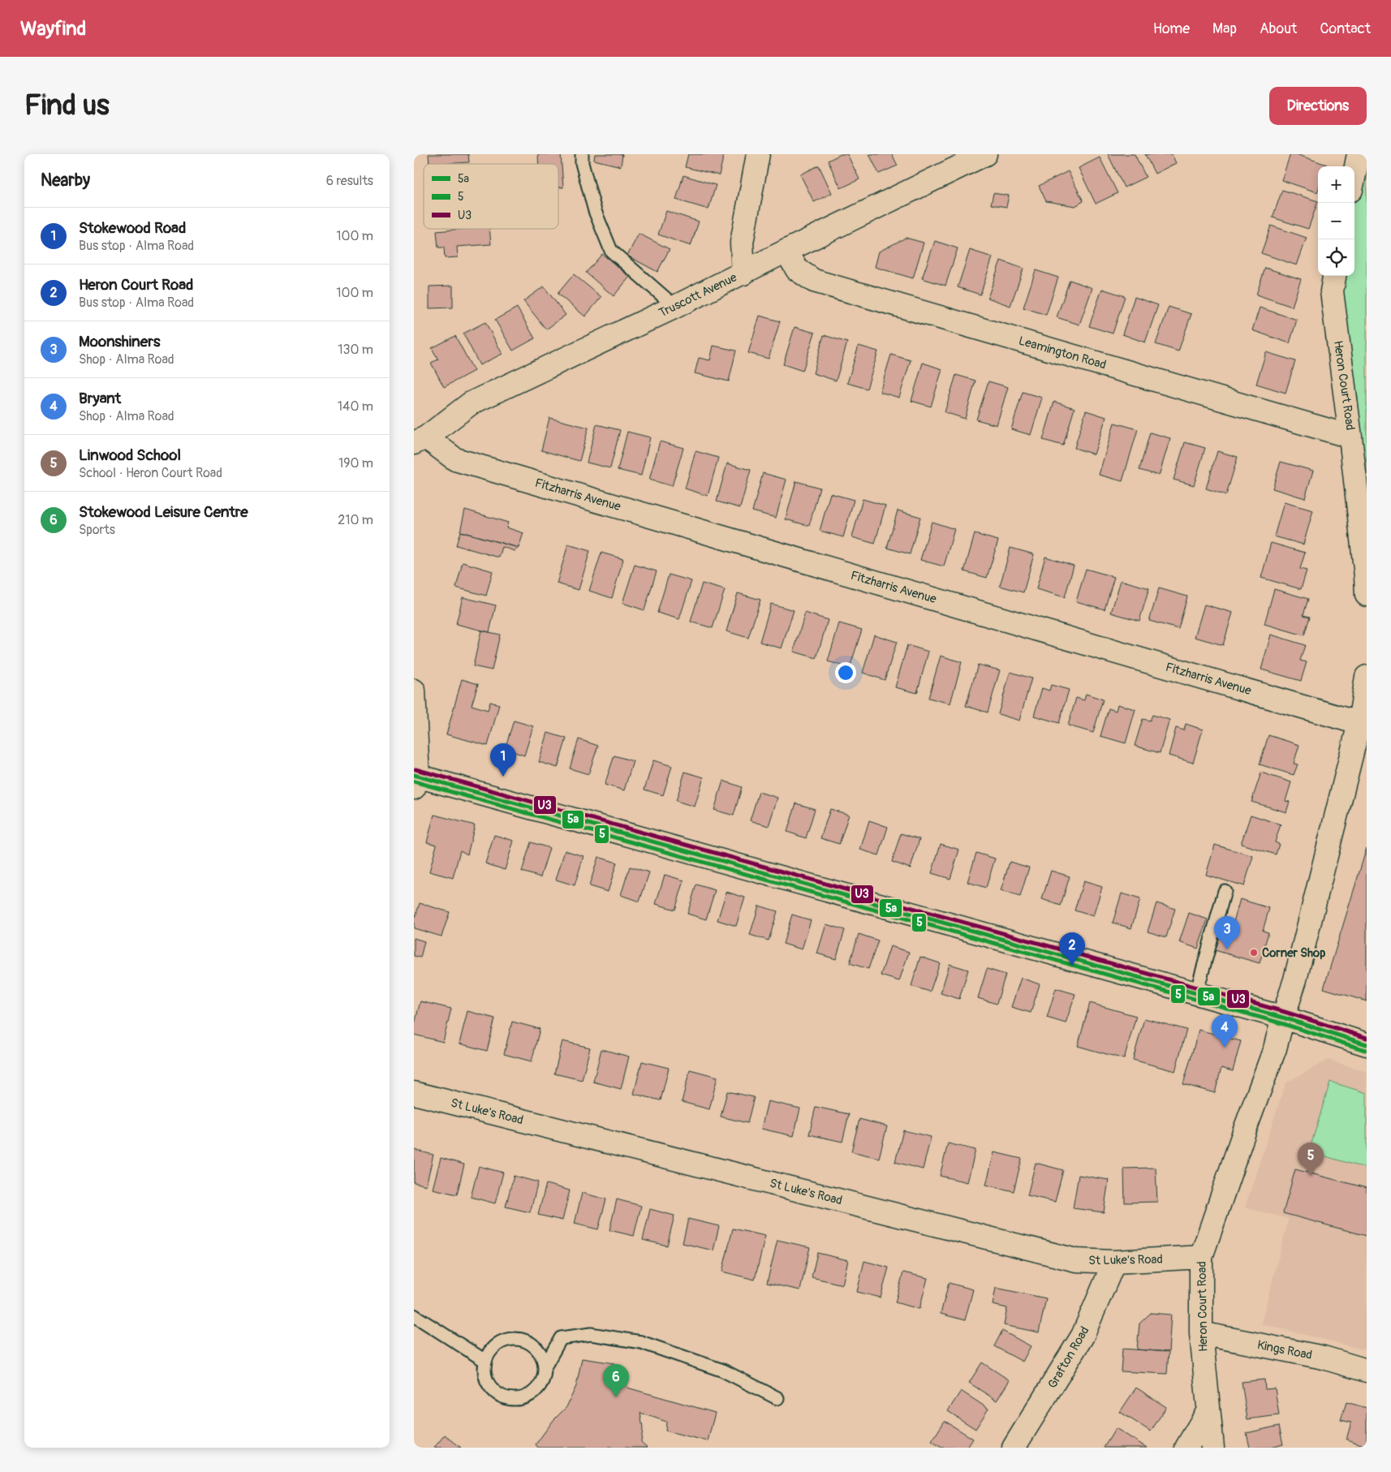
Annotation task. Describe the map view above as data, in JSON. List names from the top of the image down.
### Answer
{
  "streets": {
    "street": [
      "Truscott Avenue",
      "Leamington Road",
      "Heron Court Road",
      "Fitzharris Avenue",
      "St Luke's Road",
      "Kings Road",
      "Grafton Road"
    ]
  },
  "crossings": [
    ["Truscott Avenue", "Leamington Road"],
    ["Truscott Avenue", "Fitzharris Avenue"],
    ["Leamington Road", "Heron Court Road"],
    ["Heron Court Road", "Fitzharris Avenue"],
    ["Heron Court Road", "St Luke's Road"],
    ["Heron Court Road", "Kings Road"],
    ["St Luke's Road", "Grafton Road"]
  ],
  "places": ["Corner Shop"],
  "lines": ["transit line U3", "transit line 5a", "transit line 5"],
  "legend": ["5a", "5", "U3"],
  "page": {
    "header": "Wayfind",
    "nav": [
      "Home",
      "Map",
      "About",
      "Contact"
    ],
    "buttons": "Directions",
    "title": "Find us",
    "heading": ["Nearby", "6 results"],
    "map_buttons": ["+", "−"],
    "list": [
      {
        "mark": "1",
        "name": "Stokewood Road",
        "note": "Bus stop · Alma Road",
        "value": "100 m"
      },
      {
        "mark": "2",
        "name": "Heron Court Road",
        "note": "Bus stop · Alma Road",
        "value": "100 m"
      },
      {
        "mark": "3",
        "name": "Moonshiners",
        "note": "Shop · Alma Road",
        "value": "130 m"
      },
      {
        "mark": "4",
        "name": "Bryant",
        "note": "Shop · Alma Road",
        "value": "140 m"
      },
      {
        "mark": "5",
        "name": "Linwood School",
        "note": "School · Heron Court Road",
        "value": "190 m"
      },
      {
        "mark": "6",
        "name": "Stokewood Leisure Centre",
        "note": "Sports",
        "value": "210 m"
      }
    ],
    "pins": [
      "1",
      "3",
      "2",
      "4",
      "5",
      "6"
    ]
  }
}
